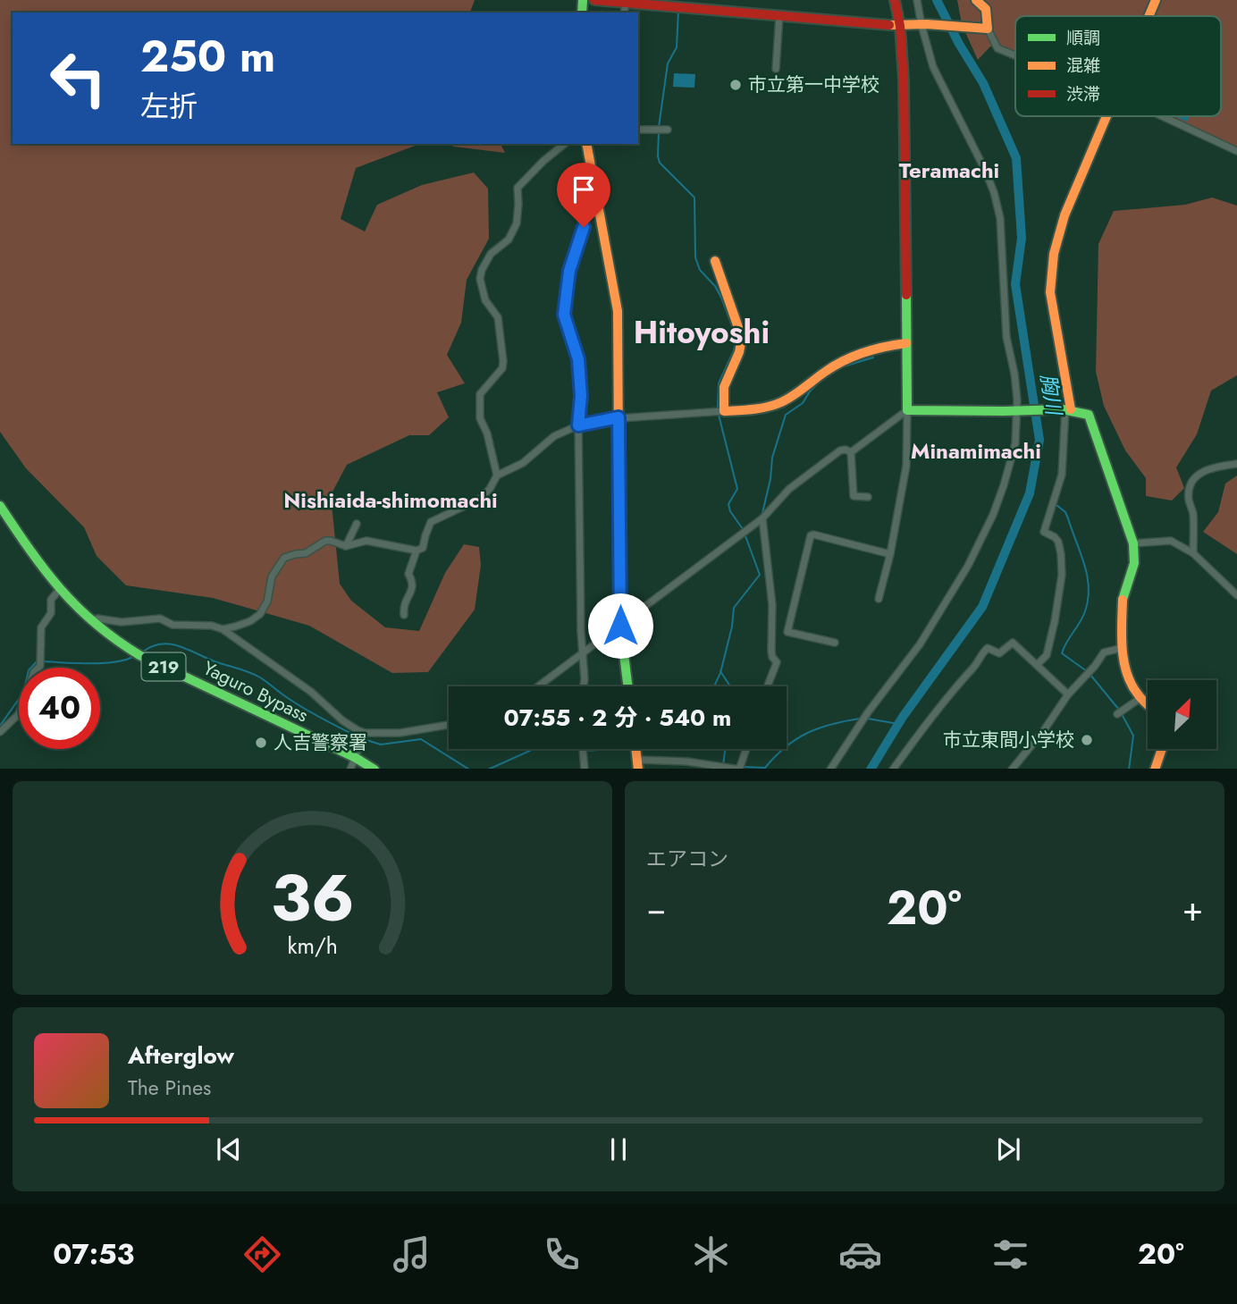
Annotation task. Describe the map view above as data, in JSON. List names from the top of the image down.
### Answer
{
  "streets": {
    "main road": ["219", "Yaguro Bypass"]
  },
  "districts": [
    "Teramachi",
    "Hitoyoshi",
    "Minamimachi",
    "Nishiaida-shimomachi"
  ],
  "water": ["胸川"],
  "places": ["市立第一中学校", "市立東間小学校", "人吉警察署"],
  "legend": ["順調", "混雑", "渋滞"],
  "north": "top right",
  "page": {
    "turn": ["250 m", "左折"],
    "limit": "40",
    "trip": "07:55 · 2 分 · 540 m",
    "tile": "エアコン",
    "heat": ["−", "20°", "+"],
    "song": ["Afterglow", "The Pines"],
    "tabs": ["07:53", "20°"],
    "gauge": ["36", "km/h"]
  }
}
